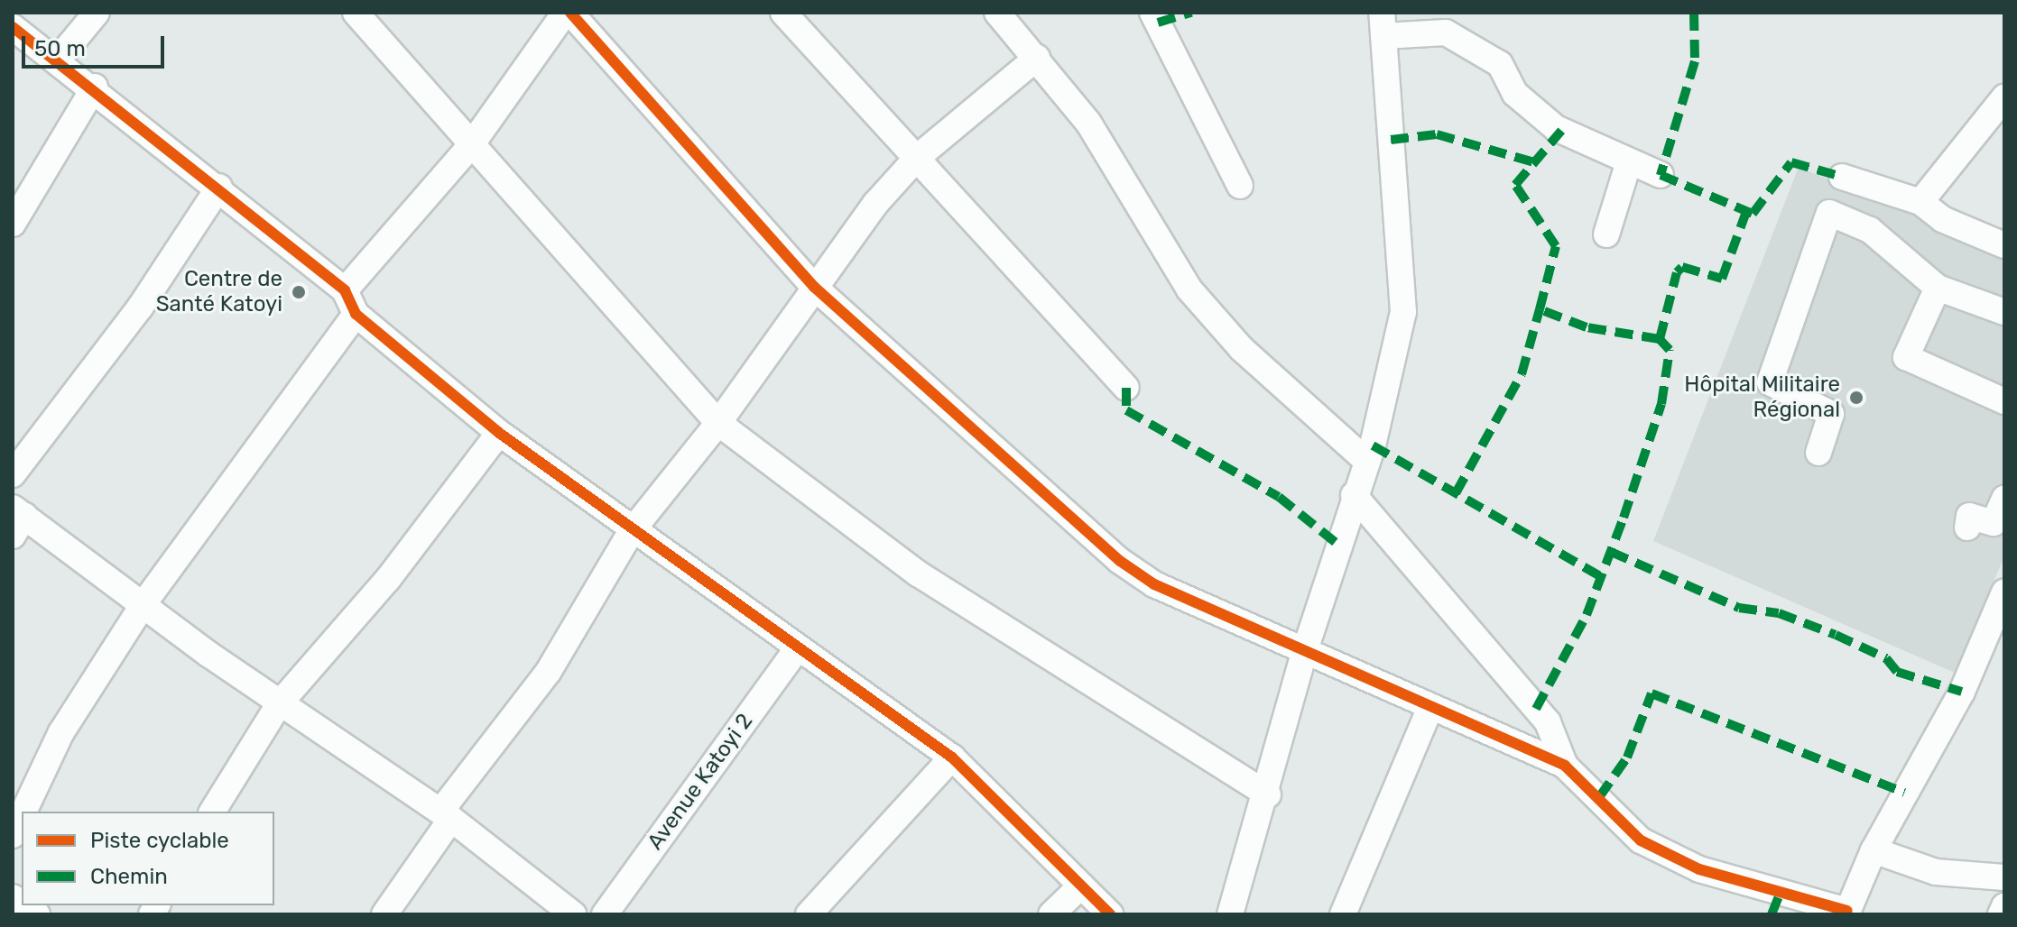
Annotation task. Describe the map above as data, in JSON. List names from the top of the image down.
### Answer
{
  "streets": {
    "street": ["Avenue Katoyi 2"]
  },
  "places": ["Centre de Santé Katoyi", "Hôpital Militaire Régional"],
  "legend": ["Piste cyclable", "Chemin"],
  "scale_bar": "50 m"
}
